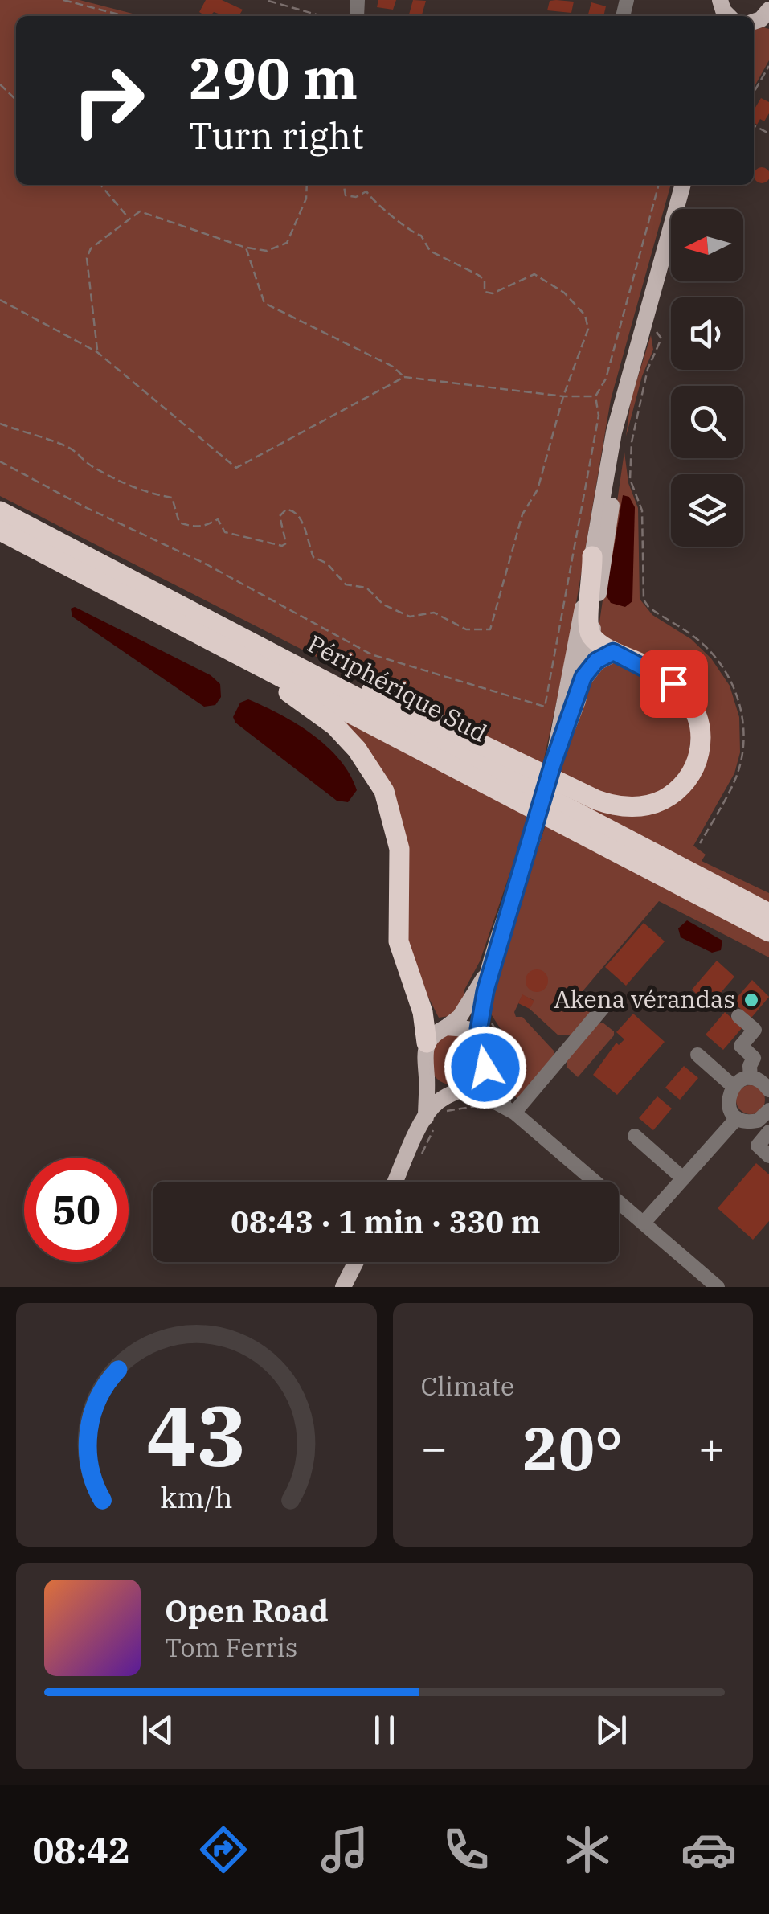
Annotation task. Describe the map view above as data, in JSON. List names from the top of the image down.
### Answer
{
  "streets": {
    "highway": ["Périphérique Sud"]
  },
  "places": ["Akena vérandas"],
  "north": "left",
  "page": {
    "turn": ["290 m", "Turn right"],
    "limit": "50",
    "trip": "08:43 · 1 min · 330 m",
    "tile": "Climate",
    "heat": ["−", "20°", "+"],
    "song": ["Open Road", "Tom Ferris"],
    "tabs": "08:42",
    "gauge": ["43", "km/h"]
  }
}
